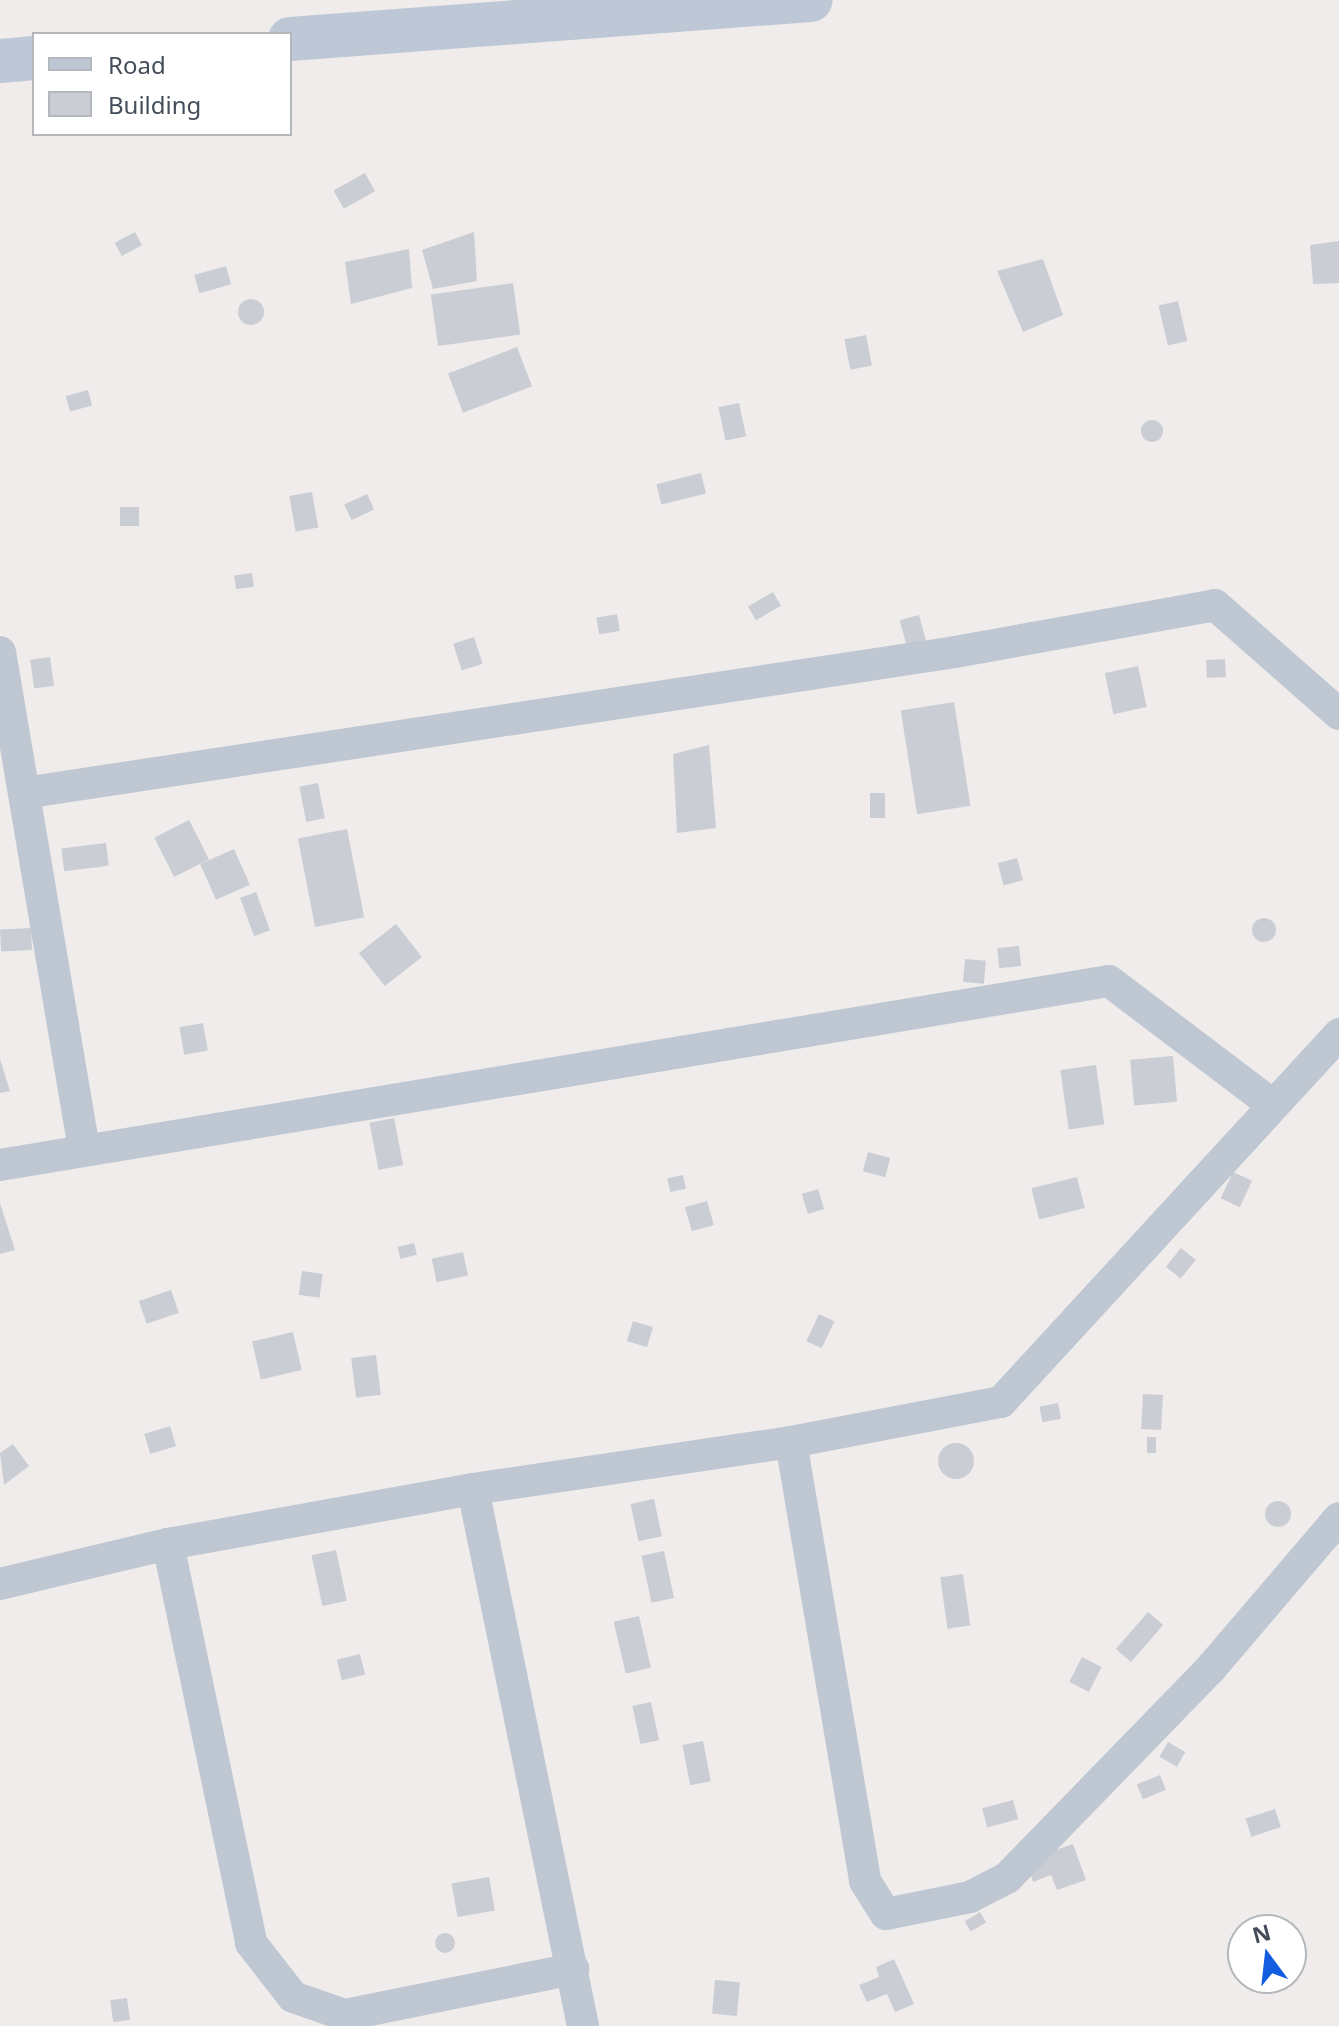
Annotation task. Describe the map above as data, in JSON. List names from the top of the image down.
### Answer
{
  "legend": ["Road", "Building"],
  "north": "top"
}
